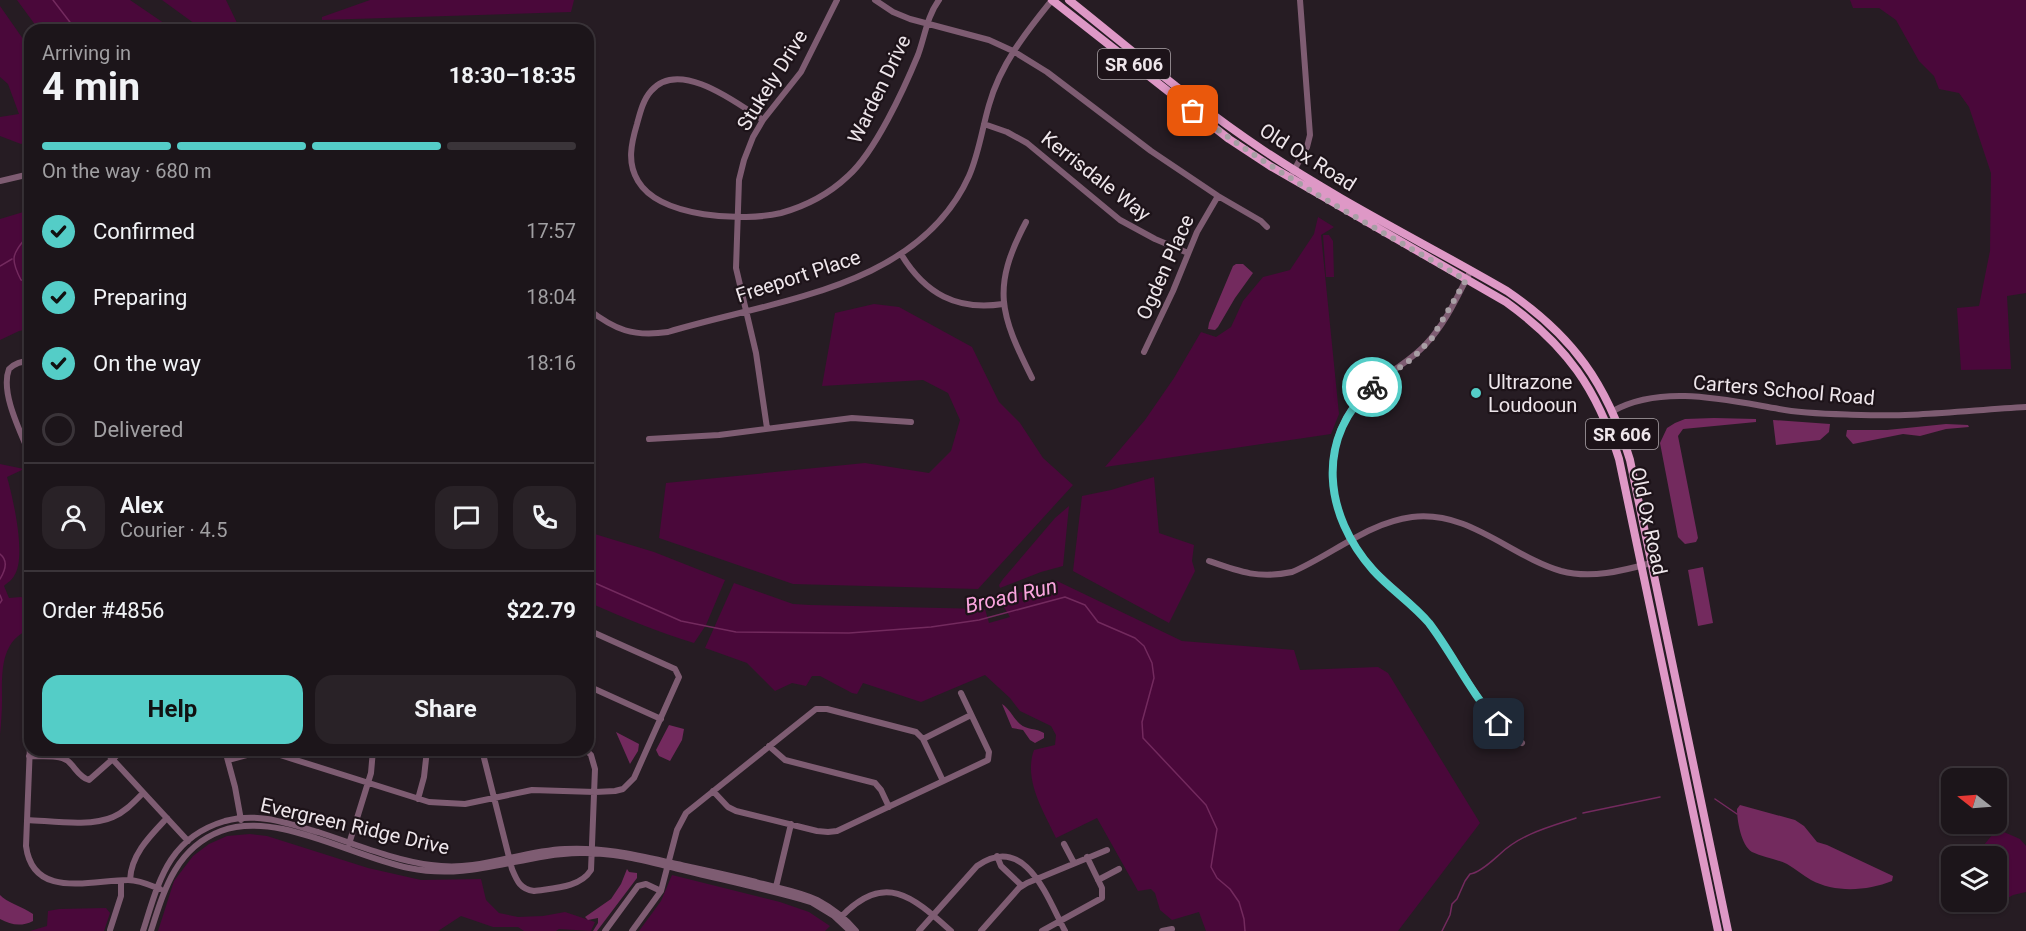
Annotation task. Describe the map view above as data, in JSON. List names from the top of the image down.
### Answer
{
  "streets": {
    "main road": ["SR 606", "Old Ox Road"],
    "street": [
      "Stukely Drive",
      "Warden Drive",
      "Kerrisdale Way",
      "Ogden Place",
      "Freeport Place",
      "Carters School Road",
      "Evergreen Ridge Drive"
    ]
  },
  "crossings": [
    ["Stukely Drive", "Warden Drive"],
    ["Stukely Drive", "Freeport Place"],
    ["Old Ox Road", "Freeport Place"],
    ["Old Ox Road", "Carters School Road"],
    ["Kerrisdale Way", "Ogden Place"],
    ["Kerrisdale Way", "Freeport Place"]
  ],
  "water": ["Broad Run"],
  "places": ["Ultrazone Loudooun"],
  "north": "left",
  "page": {
    "heading": ["4 min", "Arriving in", "18:30–18:35"],
    "panel": [
      "Alex",
      "Courier · 4.5",
      "Order #4856",
      "$22.79"
    ],
    "bar": "On the way · 680 m",
    "list": [
      ["Confirmed", "17:57"],
      ["Preparing", "18:04"],
      ["On the way", "18:16"],
      "Delivered"
    ],
    "buttons": ["Help", "Share"]
  }
}
